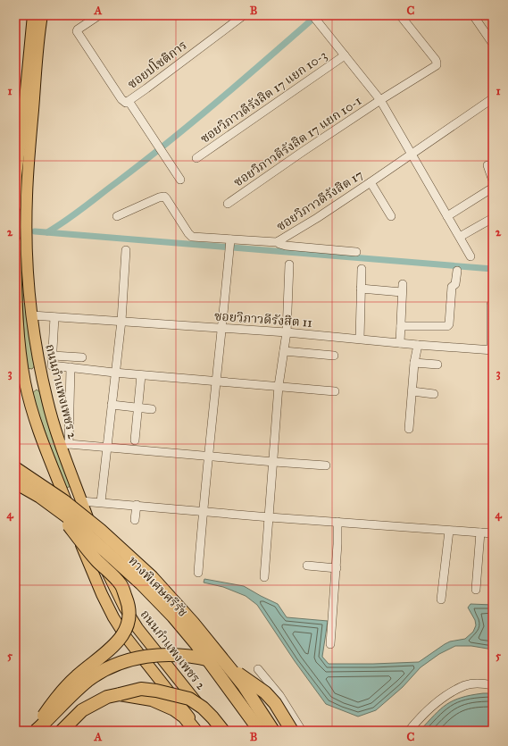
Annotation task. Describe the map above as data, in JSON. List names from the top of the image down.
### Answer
{
  "streets": {
    "highway": ["ทางพิเศษศรีรัช"],
    "main road": ["ถนนกำแพงเพชร 2"],
    "street": [
      "ซอยปโชติการ",
      "ซอยวิภาวดีรังสิต 17 แยก 10-3",
      "ซอยวิภาวดีรังสิต 17 แยก 10-1",
      "ซอยวิภาวดีรังสิต 17",
      "ซอยวิภาวดีรังสิต 11"
    ]
  },
  "crossings": [
    ["ซอยวิภาวดีรังสิต 11", "ถนนกำแพงเพชร 2"]
  ],
  "grid": {
    "columns": ["A", "B", "C"],
    "rows": [
      "1",
      "2",
      "3",
      "4",
      "5"
    ]
  }
}
